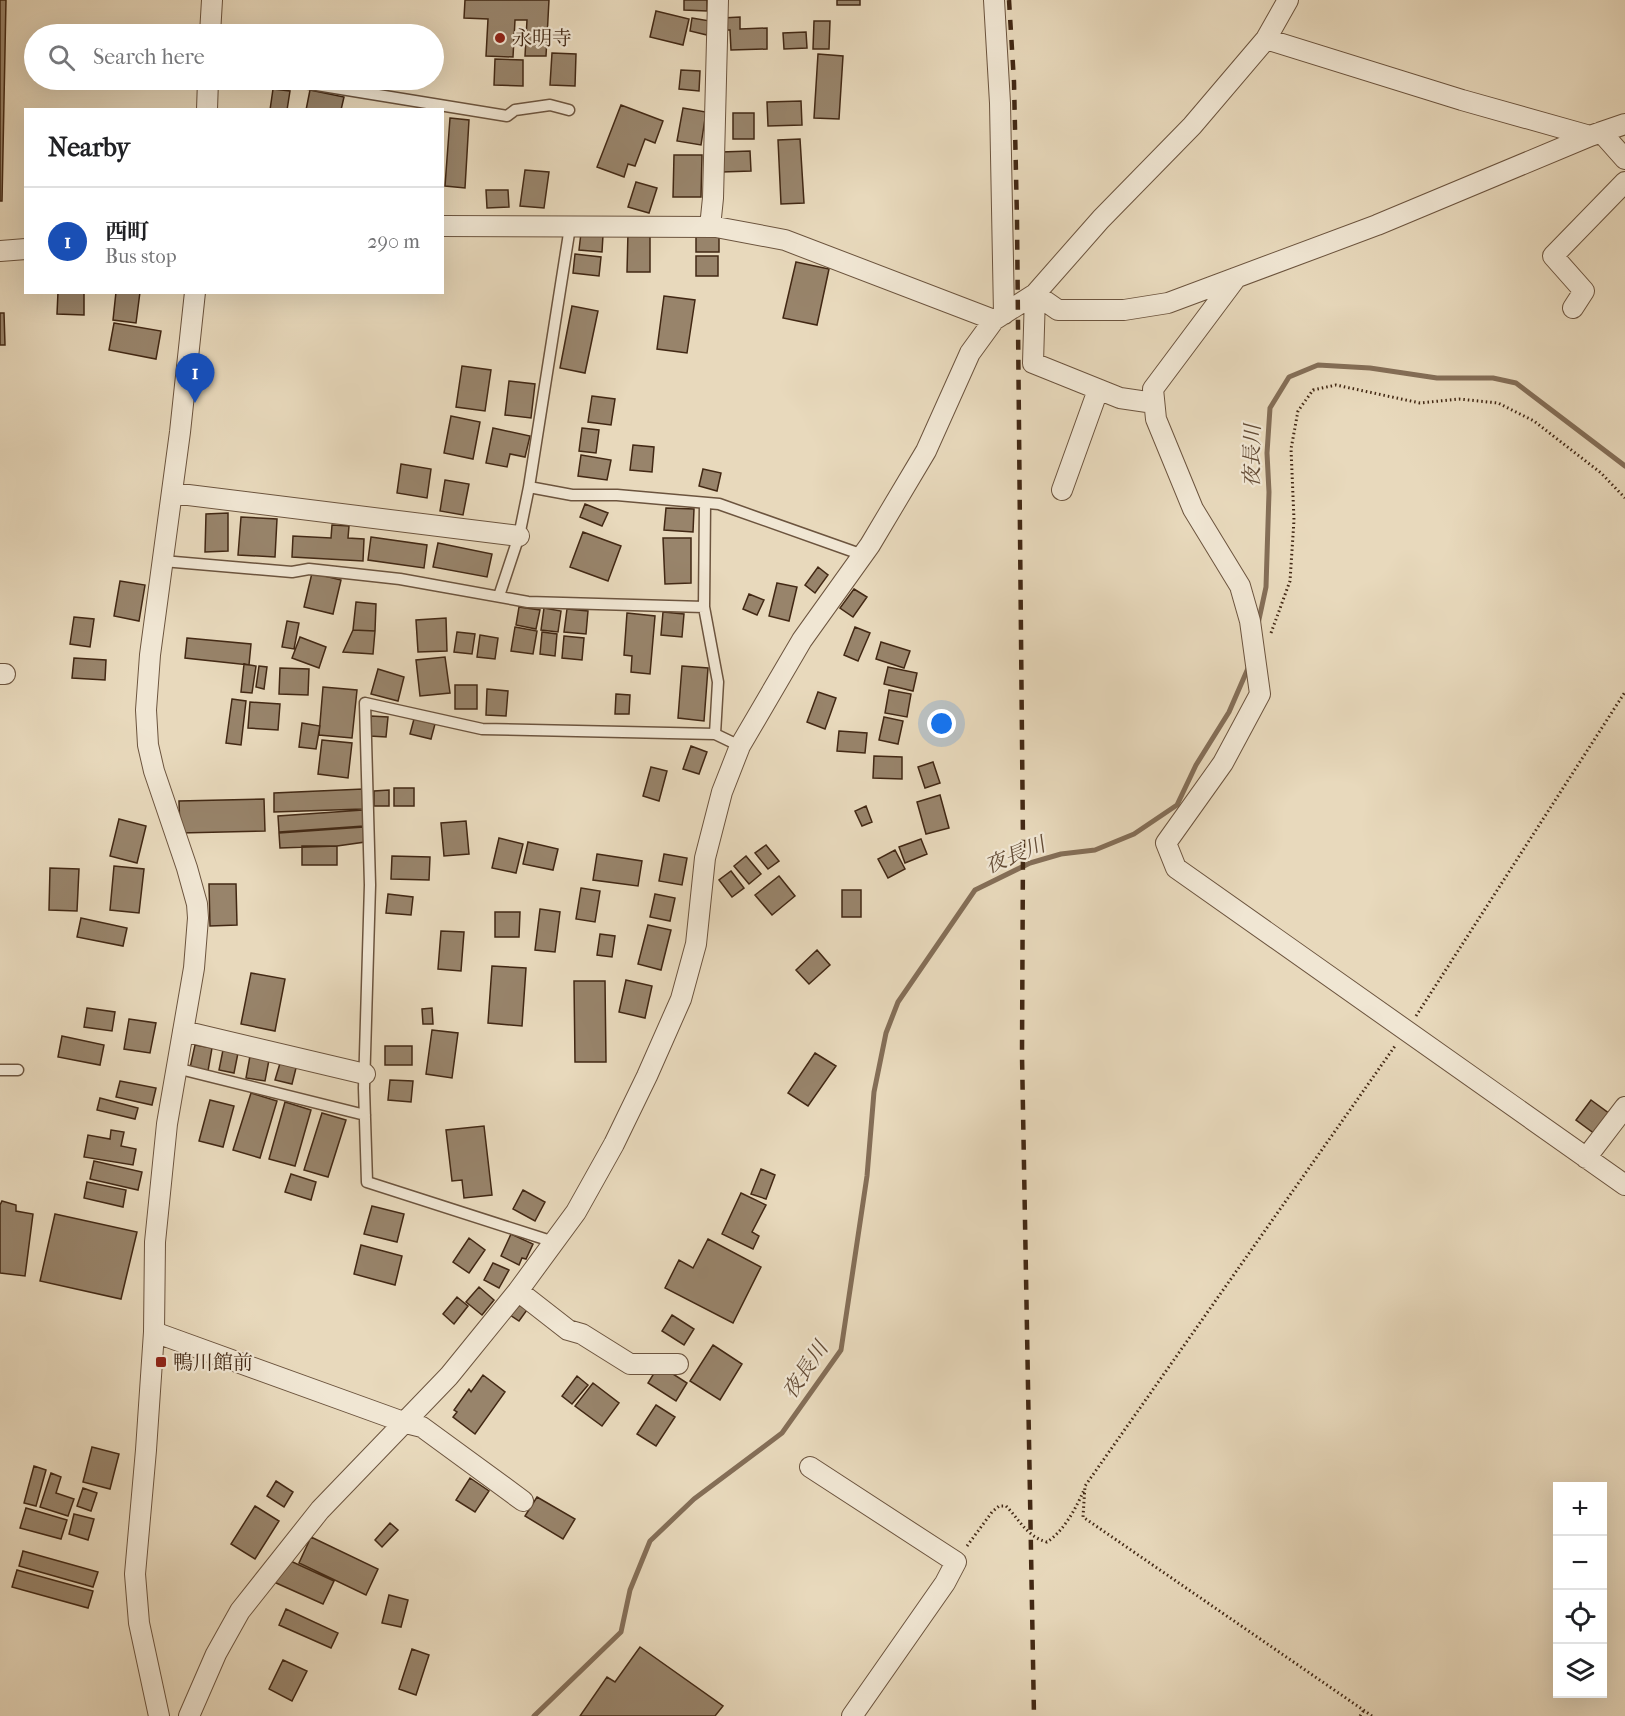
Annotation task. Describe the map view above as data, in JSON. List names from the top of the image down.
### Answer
{
  "water": ["夜長川"],
  "places": {
    "other": ["永明寺"],
    "transit": ["鴨川館前"]
  },
  "page": {
    "search": "Search here",
    "heading": "Nearby",
    "list": [
      {
        "mark": "1",
        "name": "西町",
        "note": "Bus stop",
        "value": "290 m"
      }
    ],
    "pins": "1",
    "map_buttons": ["+", "−"]
  }
}
